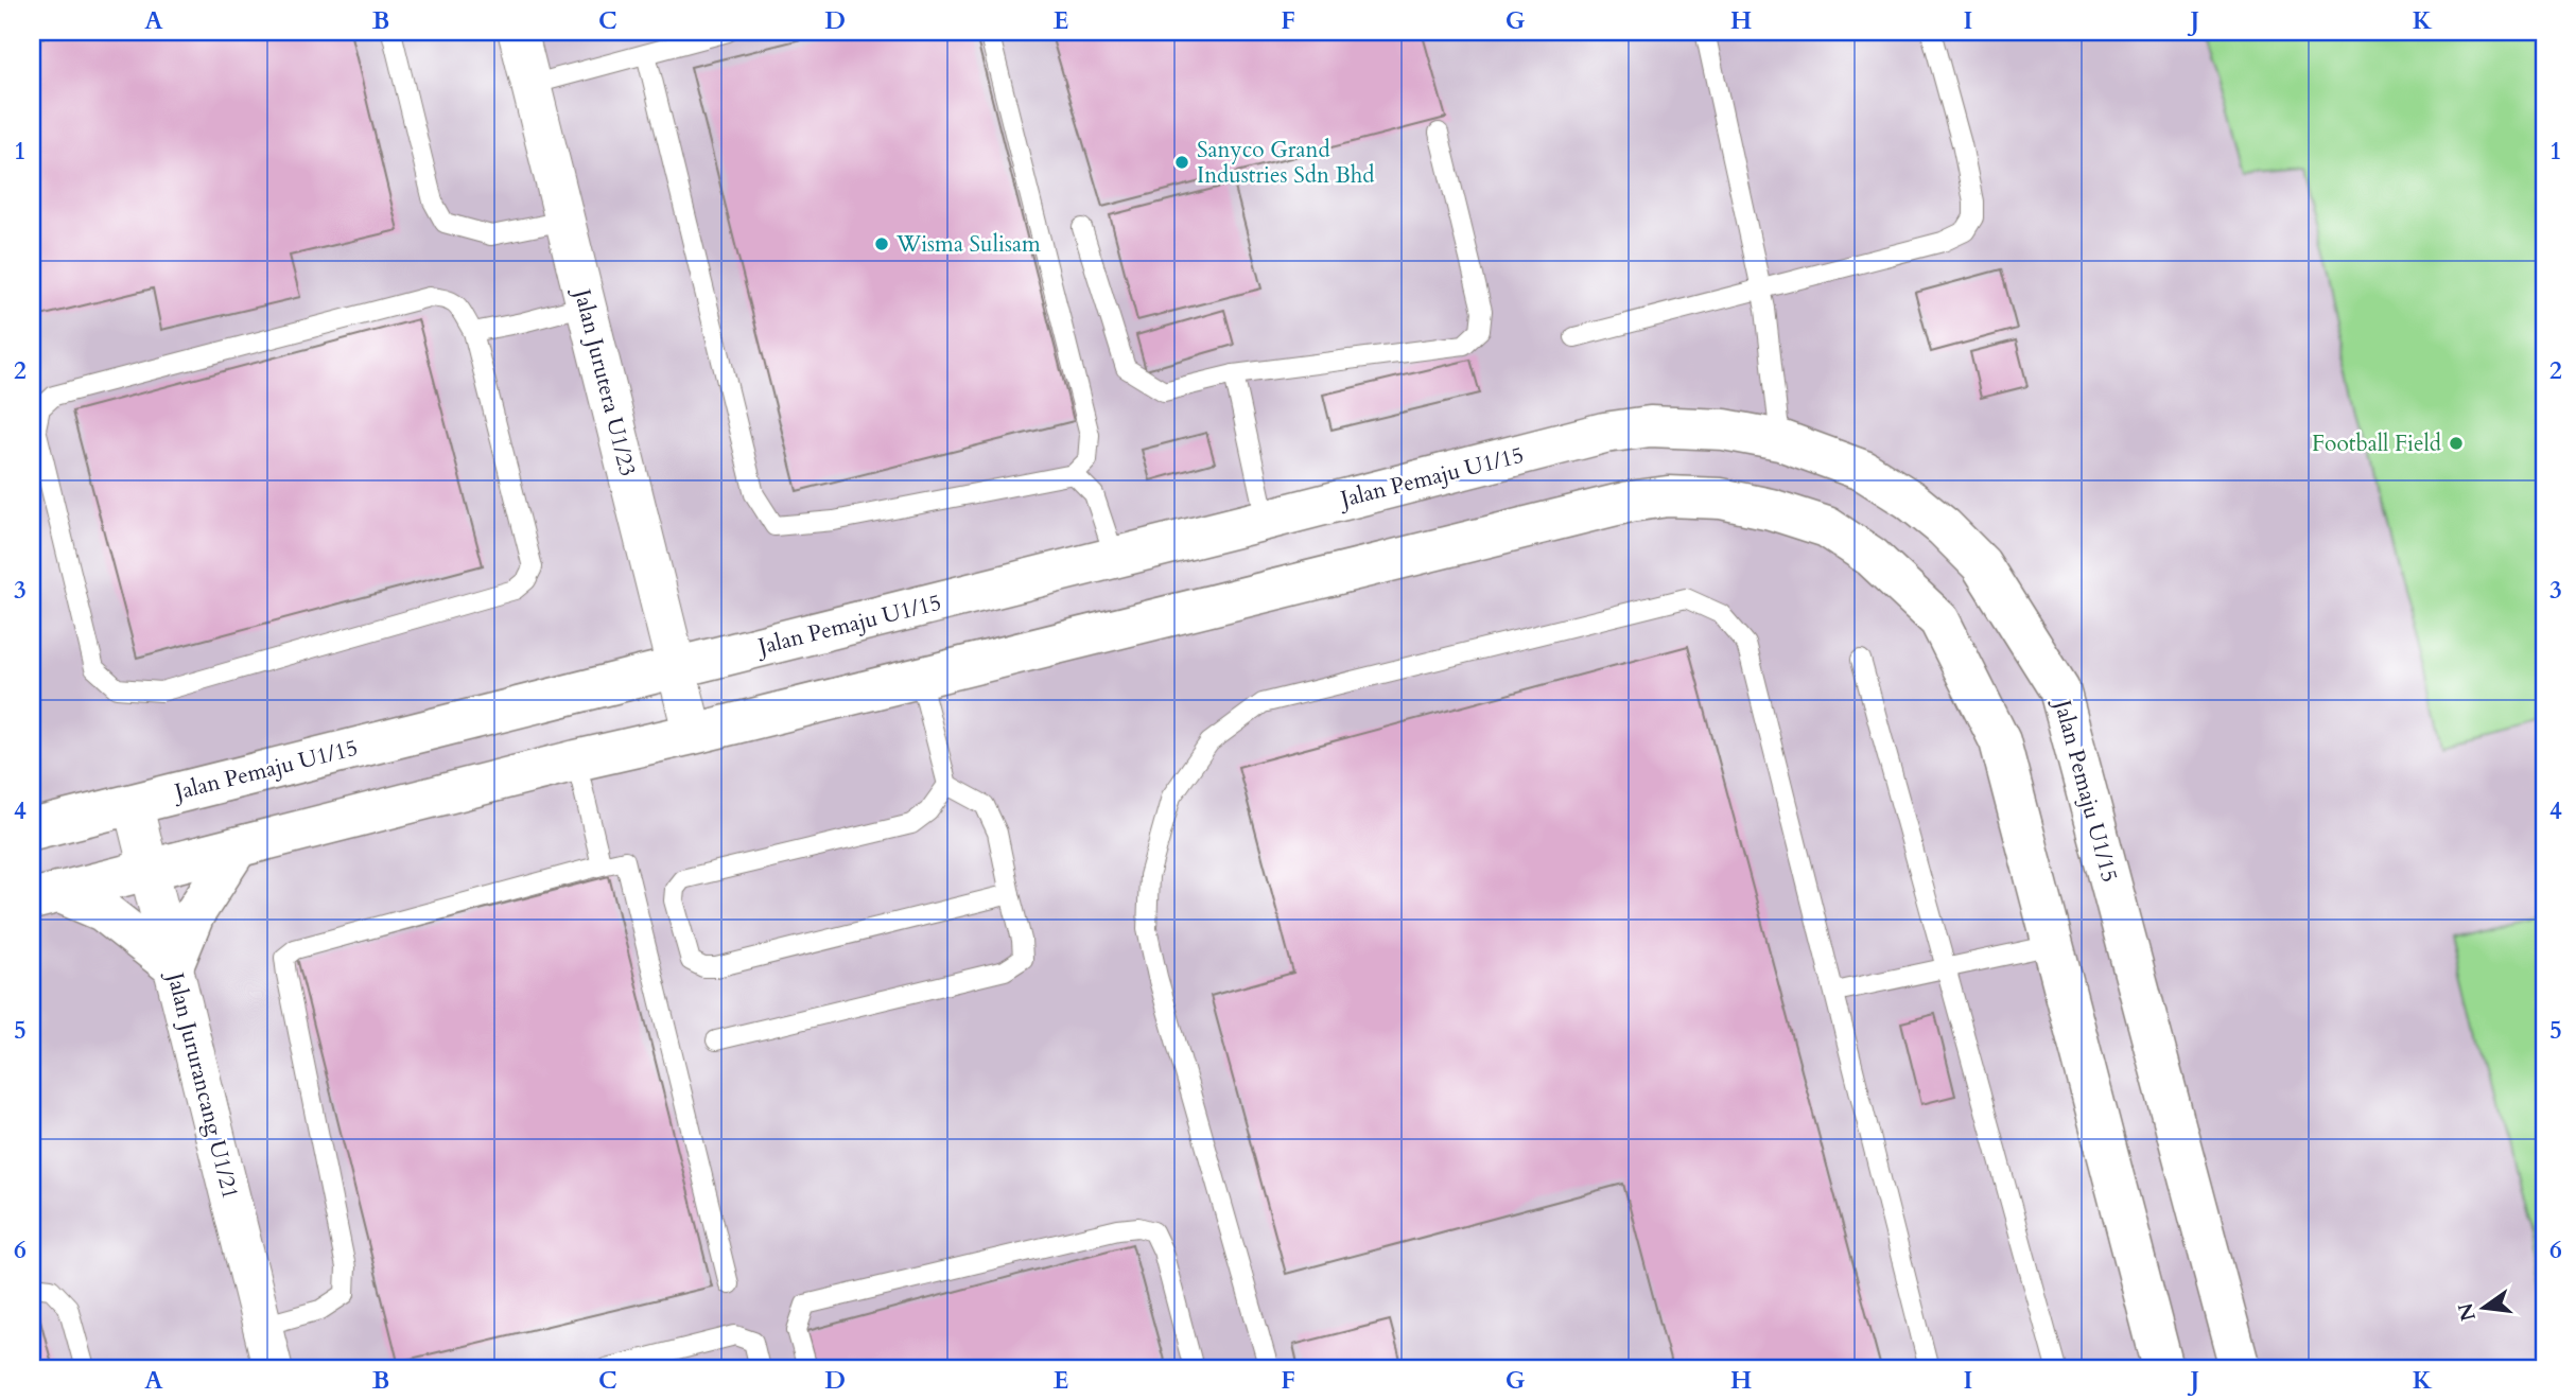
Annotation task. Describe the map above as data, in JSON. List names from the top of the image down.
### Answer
{
  "streets": {
    "street": ["Jalan Jurutera U1/23", "Jalan Pemaju U1/15", "Jalan Jururancang U1/21"]
  },
  "crossings": [
    ["Jalan Jurutera U1/23", "Jalan Pemaju U1/15"],
    ["Jalan Pemaju U1/15", "Jalan Jururancang U1/21"]
  ],
  "places": ["Sanyco Grand Industries Sdn Bhd", "Wisma Sulisam", "Football Field"],
  "north": "left",
  "grid": {
    "columns": [
      "A",
      "B",
      "C",
      "D",
      "E",
      "F",
      "G",
      "H",
      "I",
      "J",
      "K"
    ],
    "rows": [
      "1",
      "2",
      "3",
      "4",
      "5",
      "6"
    ]
  }
}
